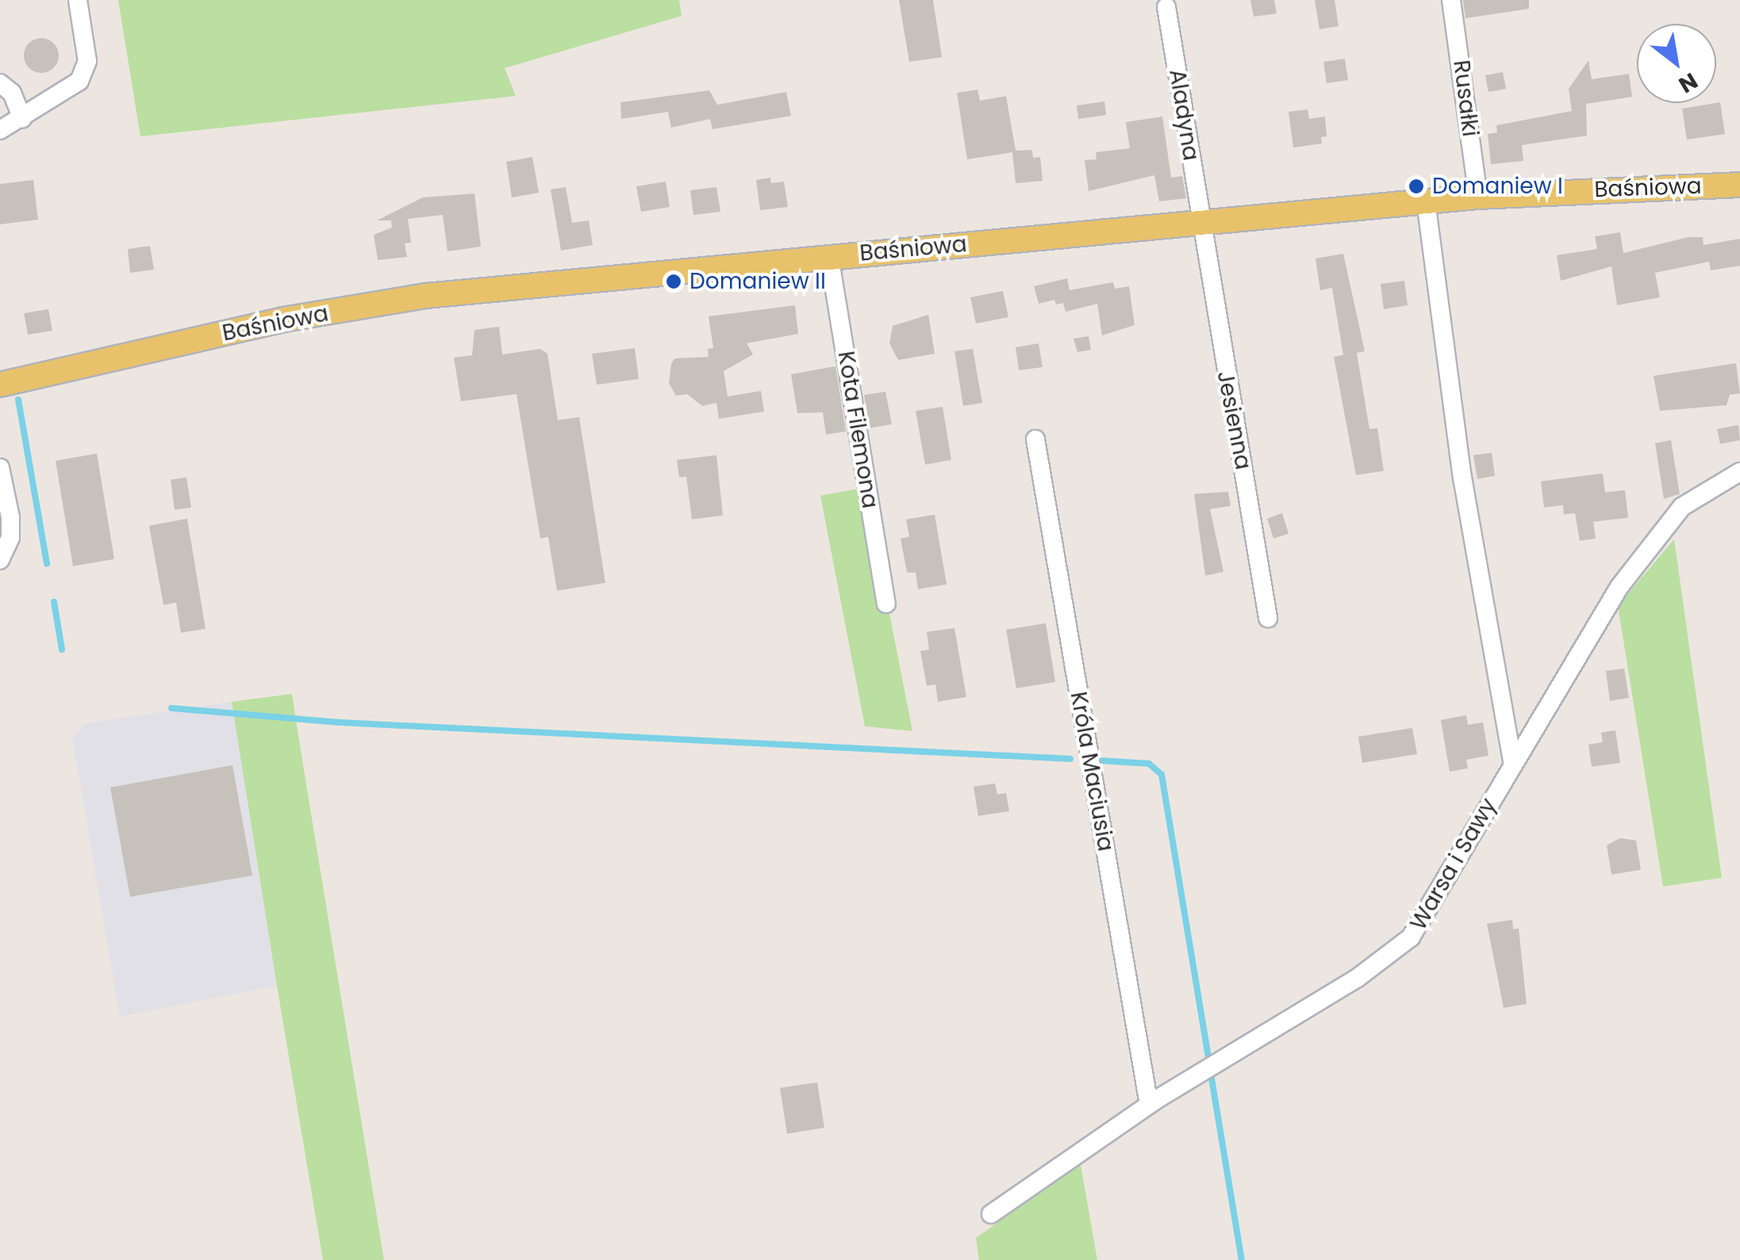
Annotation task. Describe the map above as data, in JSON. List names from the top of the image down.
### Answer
{
  "streets": {
    "main road": ["Baśniowa"],
    "street": [
      "Rusałki",
      "Aladyna",
      "Jesienna",
      "Kota Filemona",
      "Króla Maciusia",
      "Warsa i Sawy"
    ]
  },
  "crossings": [
    ["Rusałki", "Baśniowa"],
    ["Aladyna", "Baśniowa"],
    ["Aladyna", "Jesienna"],
    ["Baśniowa", "Jesienna"],
    ["Baśniowa", "Kota Filemona"],
    ["Króla Maciusia", "Warsa i Sawy"]
  ],
  "places": ["Domaniew I", "Domaniew II"],
  "north": "bottom right"
}
